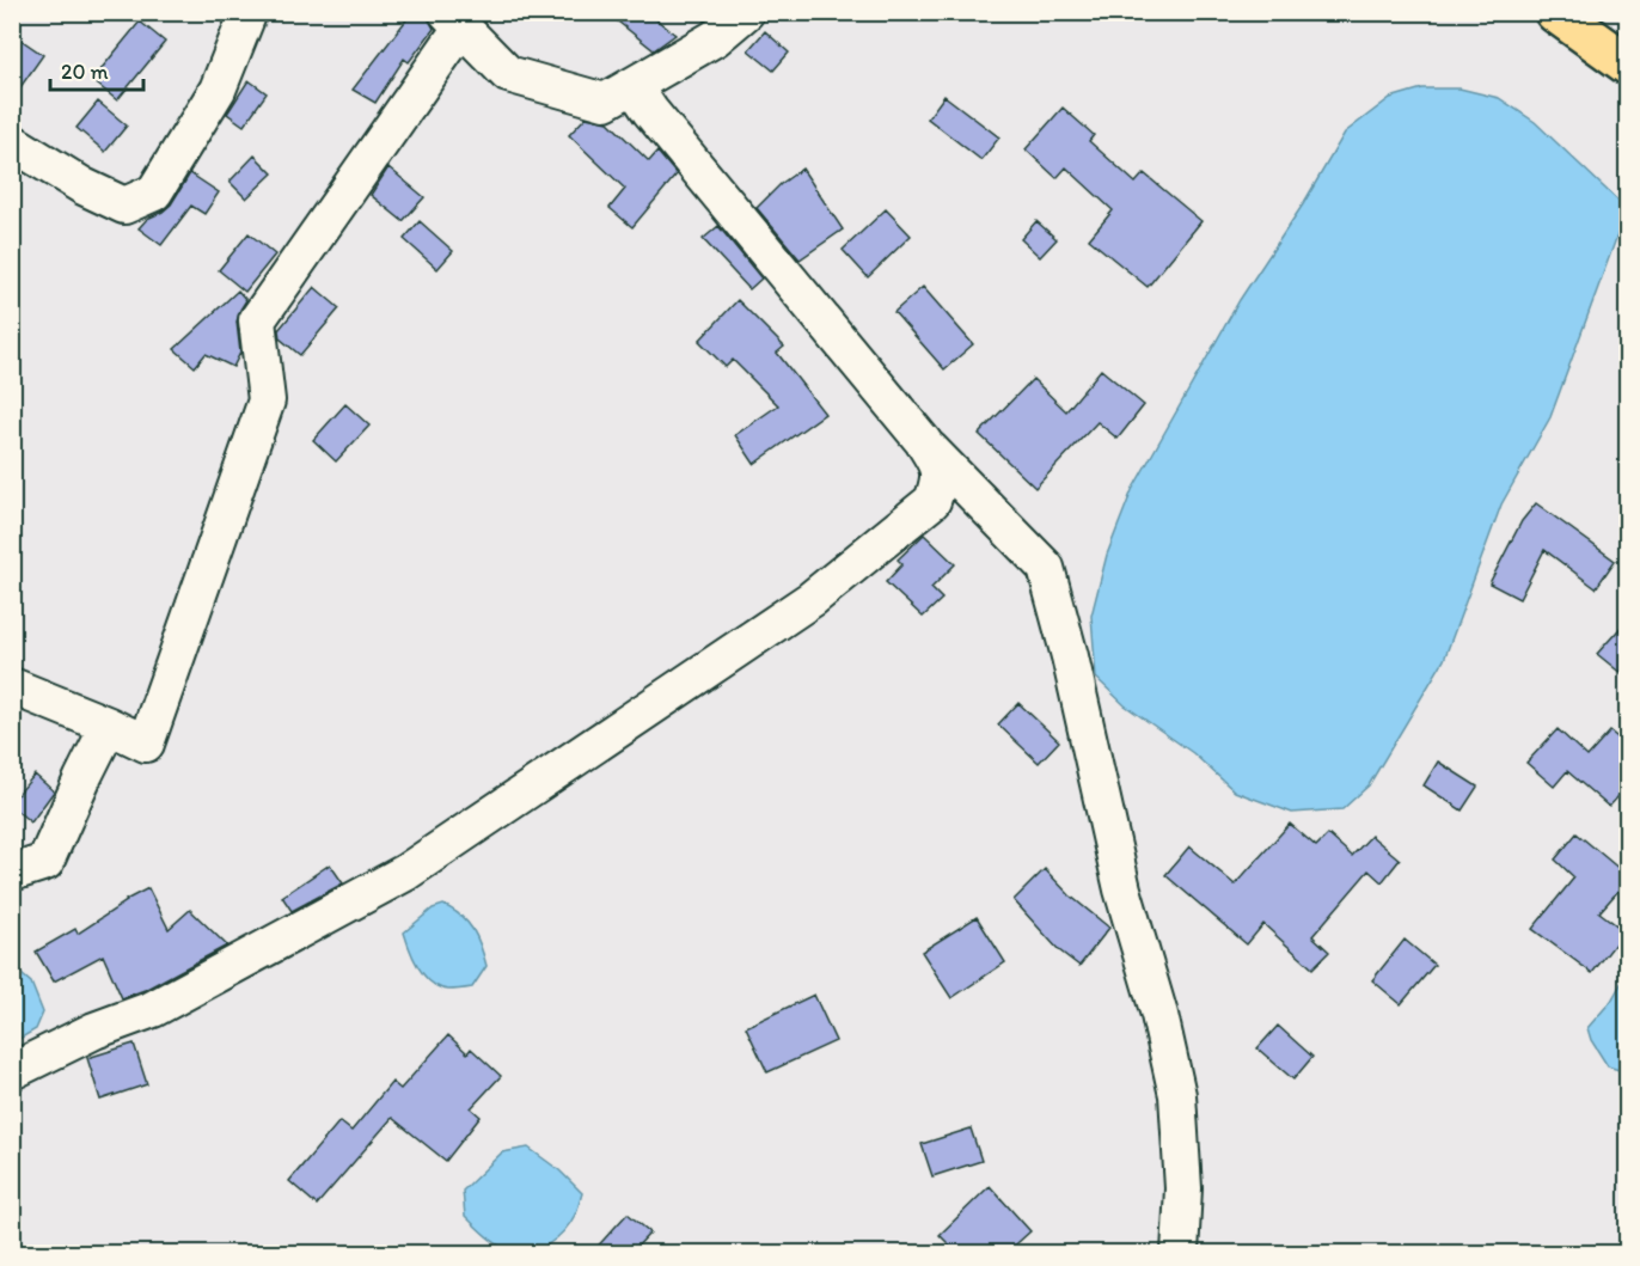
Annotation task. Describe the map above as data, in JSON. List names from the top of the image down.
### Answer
{
  "scale_bar": "20 m"
}
